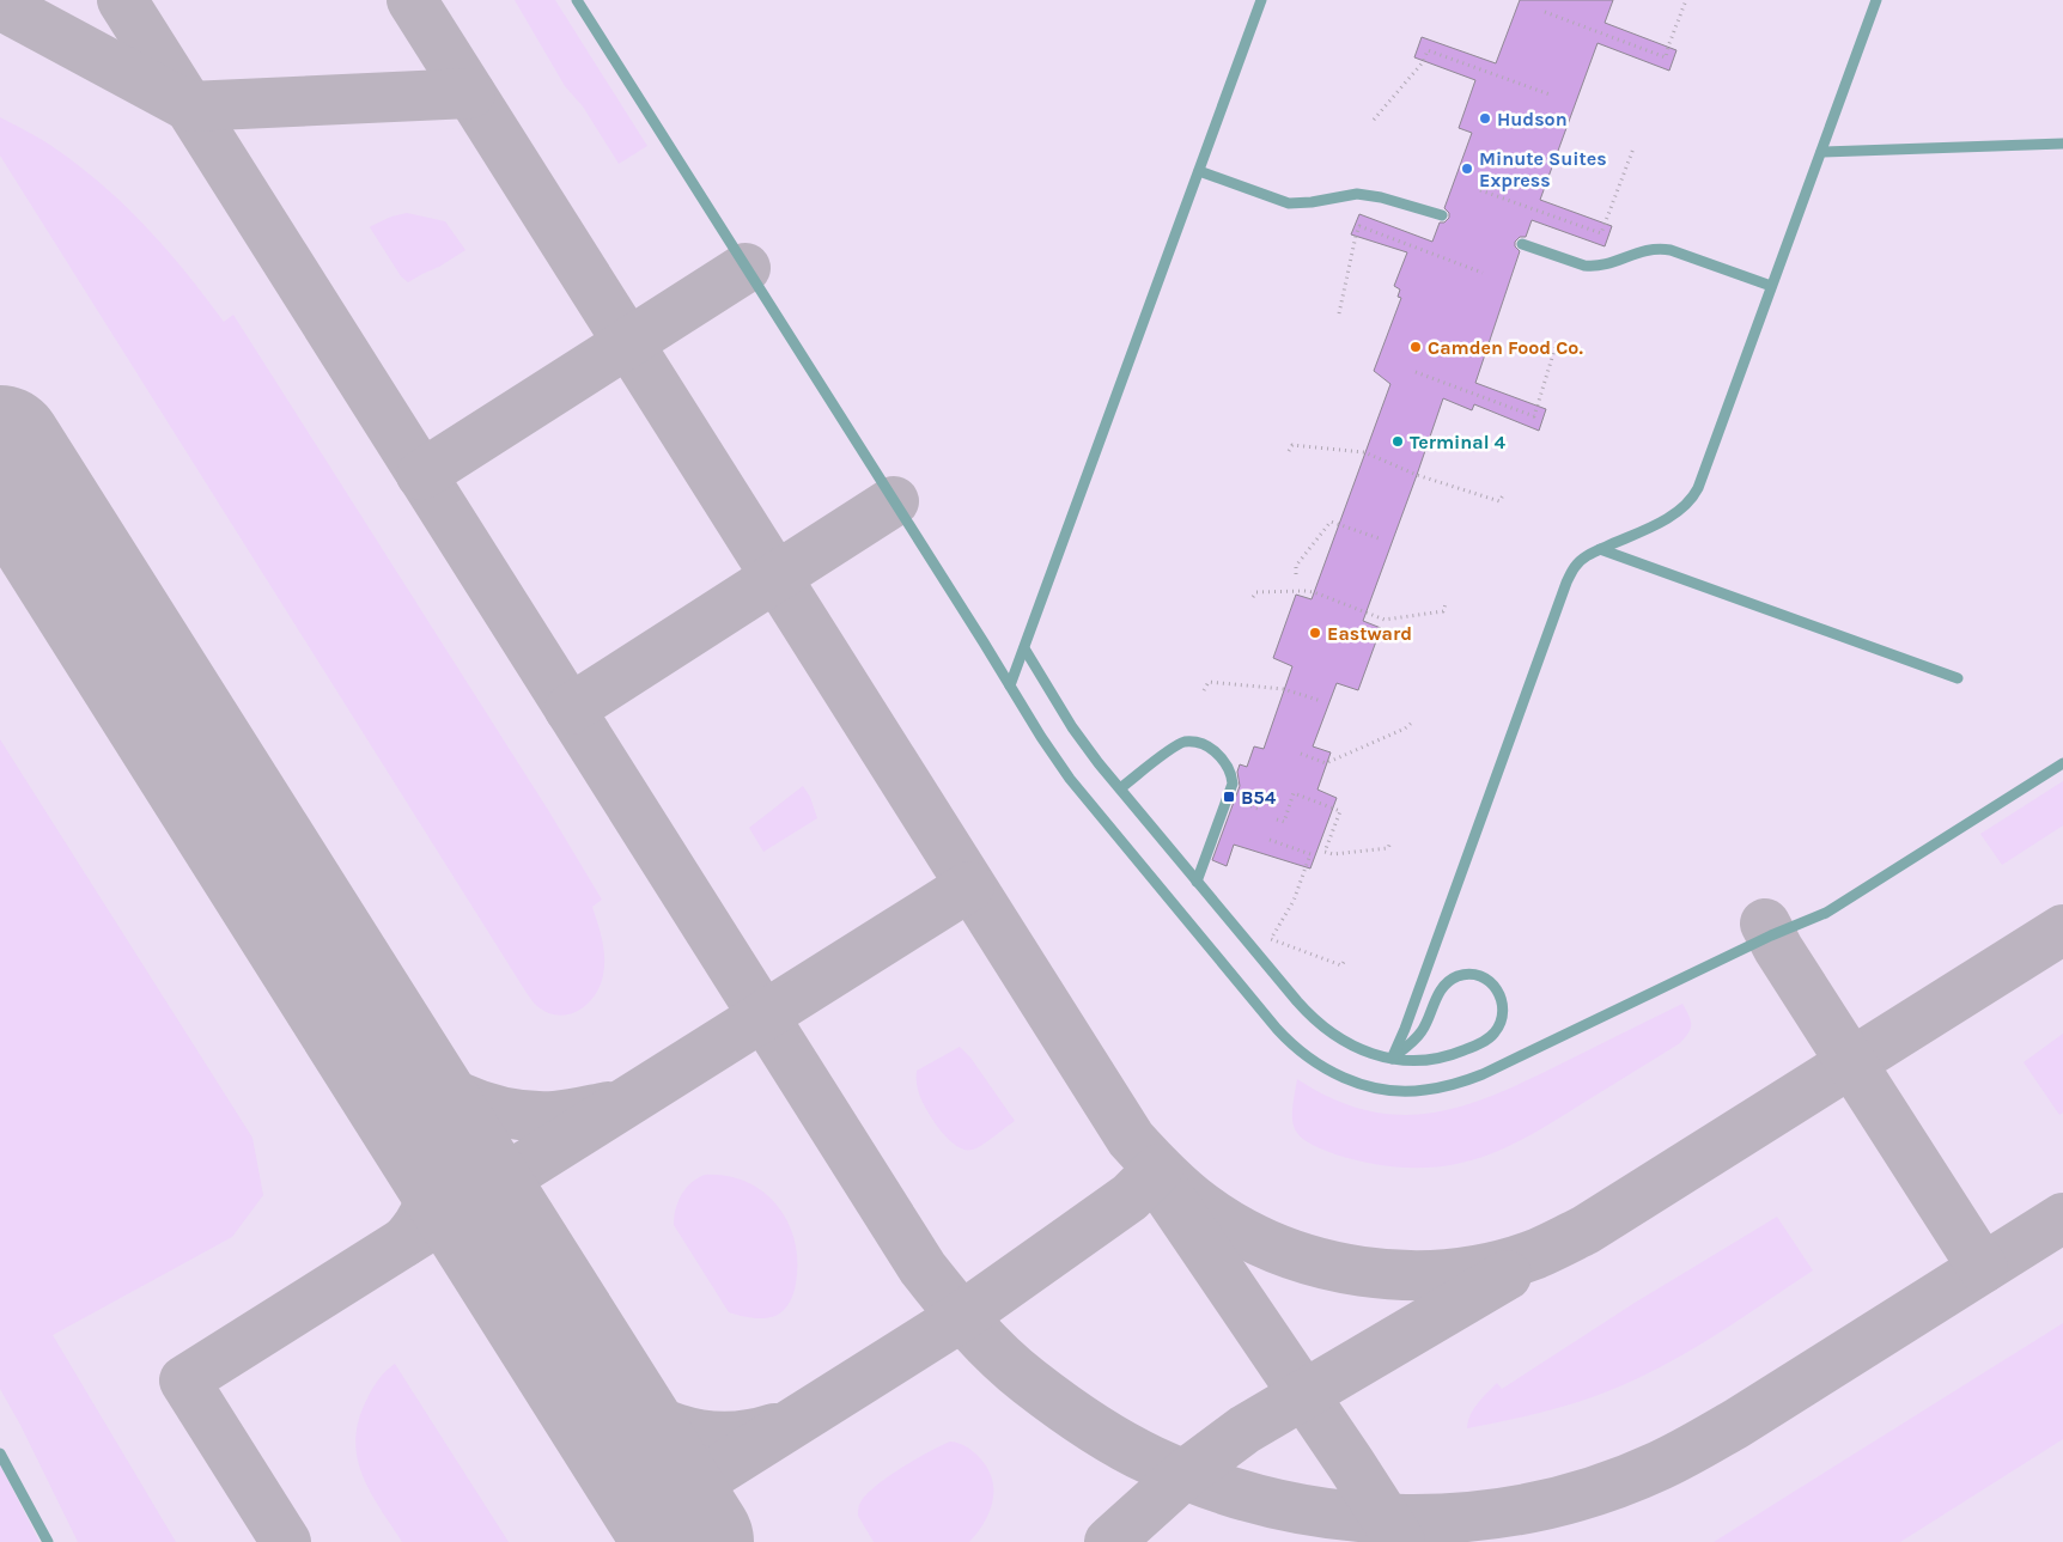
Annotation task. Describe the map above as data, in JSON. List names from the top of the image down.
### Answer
{
  "places": {
    "other": [
      "Hudson",
      "Minute Suites Express",
      "Camden Food Co.",
      "Terminal 4",
      "Eastward"
    ],
    "transit": ["B54"]
  }
}
